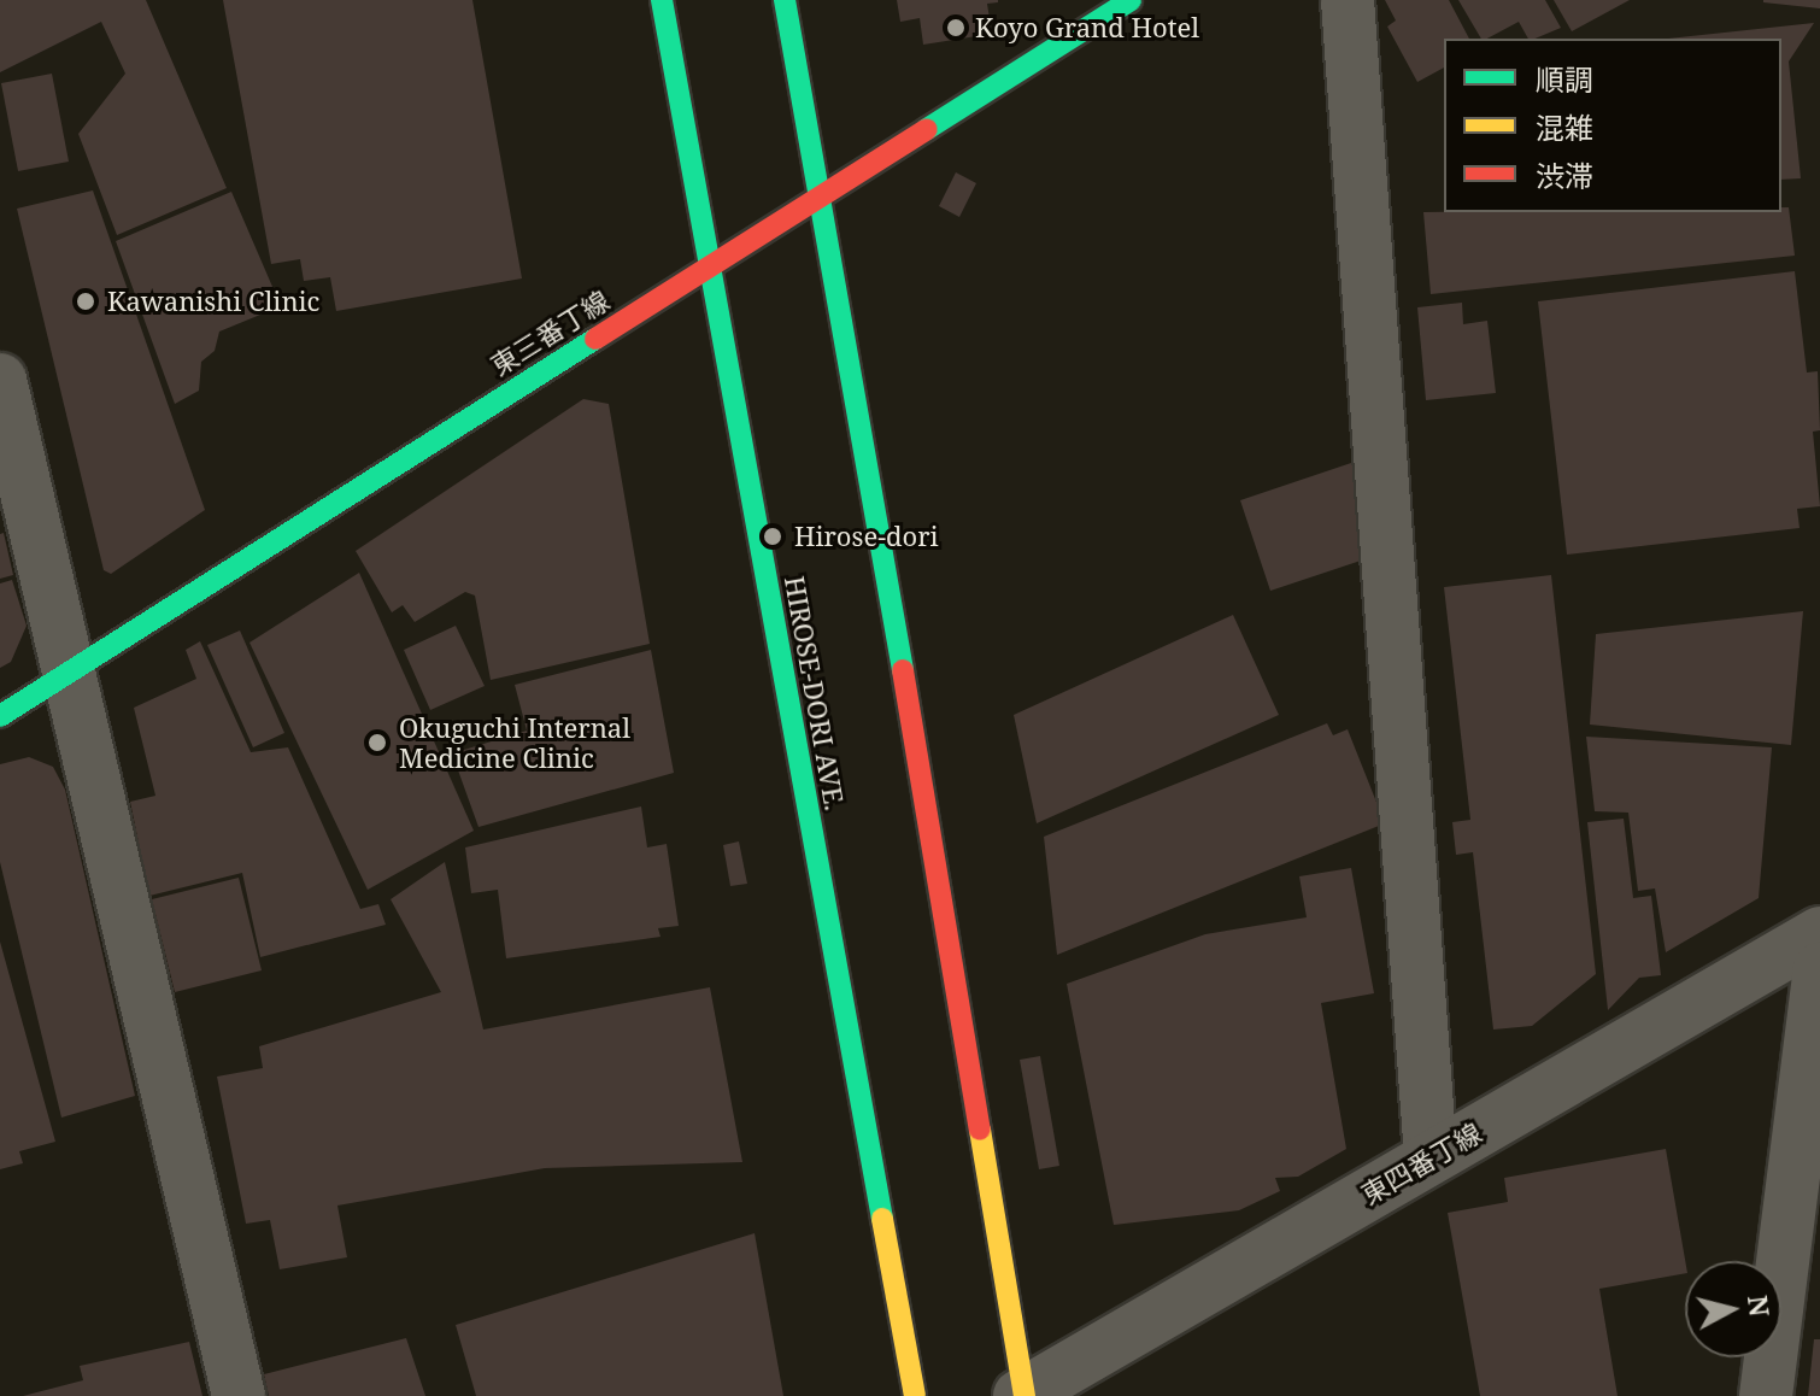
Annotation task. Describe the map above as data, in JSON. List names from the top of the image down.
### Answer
{
  "streets": {
    "street": ["東三番丁線", "HIROSE-DORI AVE.", "東四番丁線"]
  },
  "crossings": [
    ["東三番丁線", "HIROSE-DORI AVE."]
  ],
  "places": [
    "Koyo Grand Hotel",
    "Kawanishi Clinic",
    "Hirose-dori",
    "Okuguchi Internal Medicine Clinic"
  ],
  "legend": ["順調", "混雑", "渋滞"],
  "north": "right"
}
